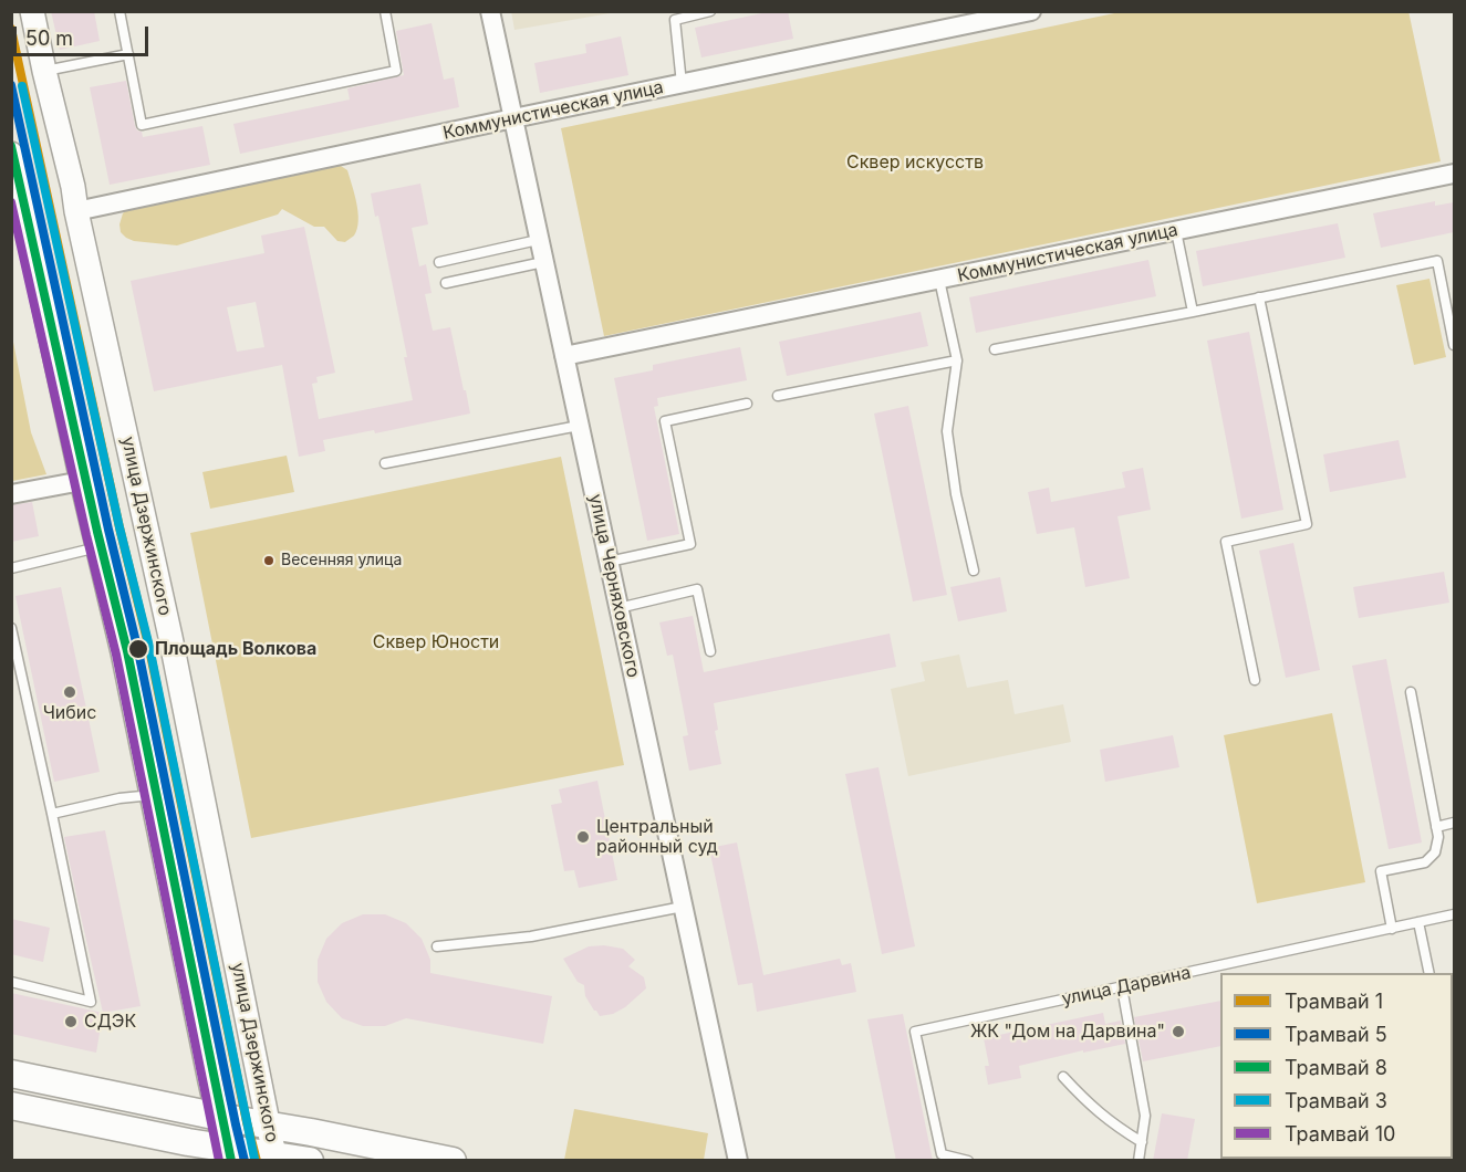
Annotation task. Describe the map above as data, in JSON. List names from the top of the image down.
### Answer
{
  "streets": {
    "street": ["Коммунистическая улица", "улица Дзержинского", "улица Черняховского"],
    "lane": ["улица Дарвина"]
  },
  "crossings": [
    ["Коммунистическая улица", "улица Дзержинского"],
    ["Коммунистическая улица", "улица Черняховского"]
  ],
  "parks": ["Сквер искусств", "Сквер Юности"],
  "places": [
    "Весенняя улица",
    "Площадь Волкова",
    "Чибис",
    "Центральный районный суд",
    "СДЭК",
    "ЖК \"Дом на Дарвина\""
  ],
  "lines": [
    "tram line 1",
    "tram line 5",
    "tram line 3",
    "tram line 8",
    "tram line 10"
  ],
  "legend": [
    "Трамвай 1",
    "Трамвай 5",
    "Трамвай 8",
    "Трамвай 3",
    "Трамвай 10"
  ],
  "scale_bar": "50 m"
}
